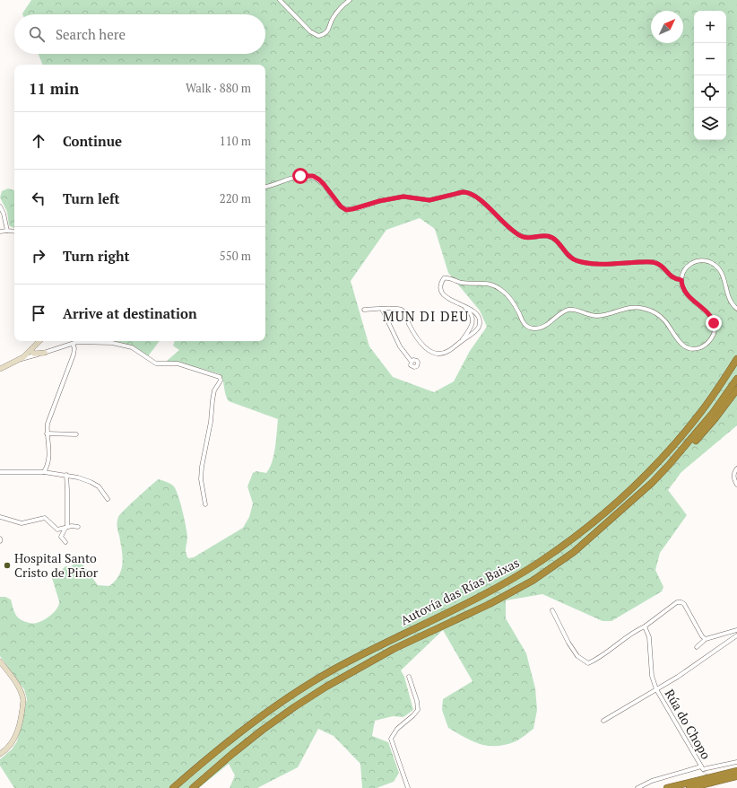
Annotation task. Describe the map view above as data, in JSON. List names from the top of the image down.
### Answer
{
  "streets": {
    "highway": ["Autovía das Rías Baixas"],
    "street": ["Rúa do Chopo"]
  },
  "districts": ["MUN DI DEU"],
  "places": ["Hospital Santo Cristo de Piñor"],
  "north": "top right",
  "page": {
    "map_buttons": ["+", "−"],
    "search": "Search here",
    "heading": ["11 min", "Walk · 880 m"],
    "list": [
      ["Continue", "110 m"],
      ["Turn left", "220 m"],
      ["Turn right", "550 m"],
      "Arrive at destination"
    ]
  }
}
